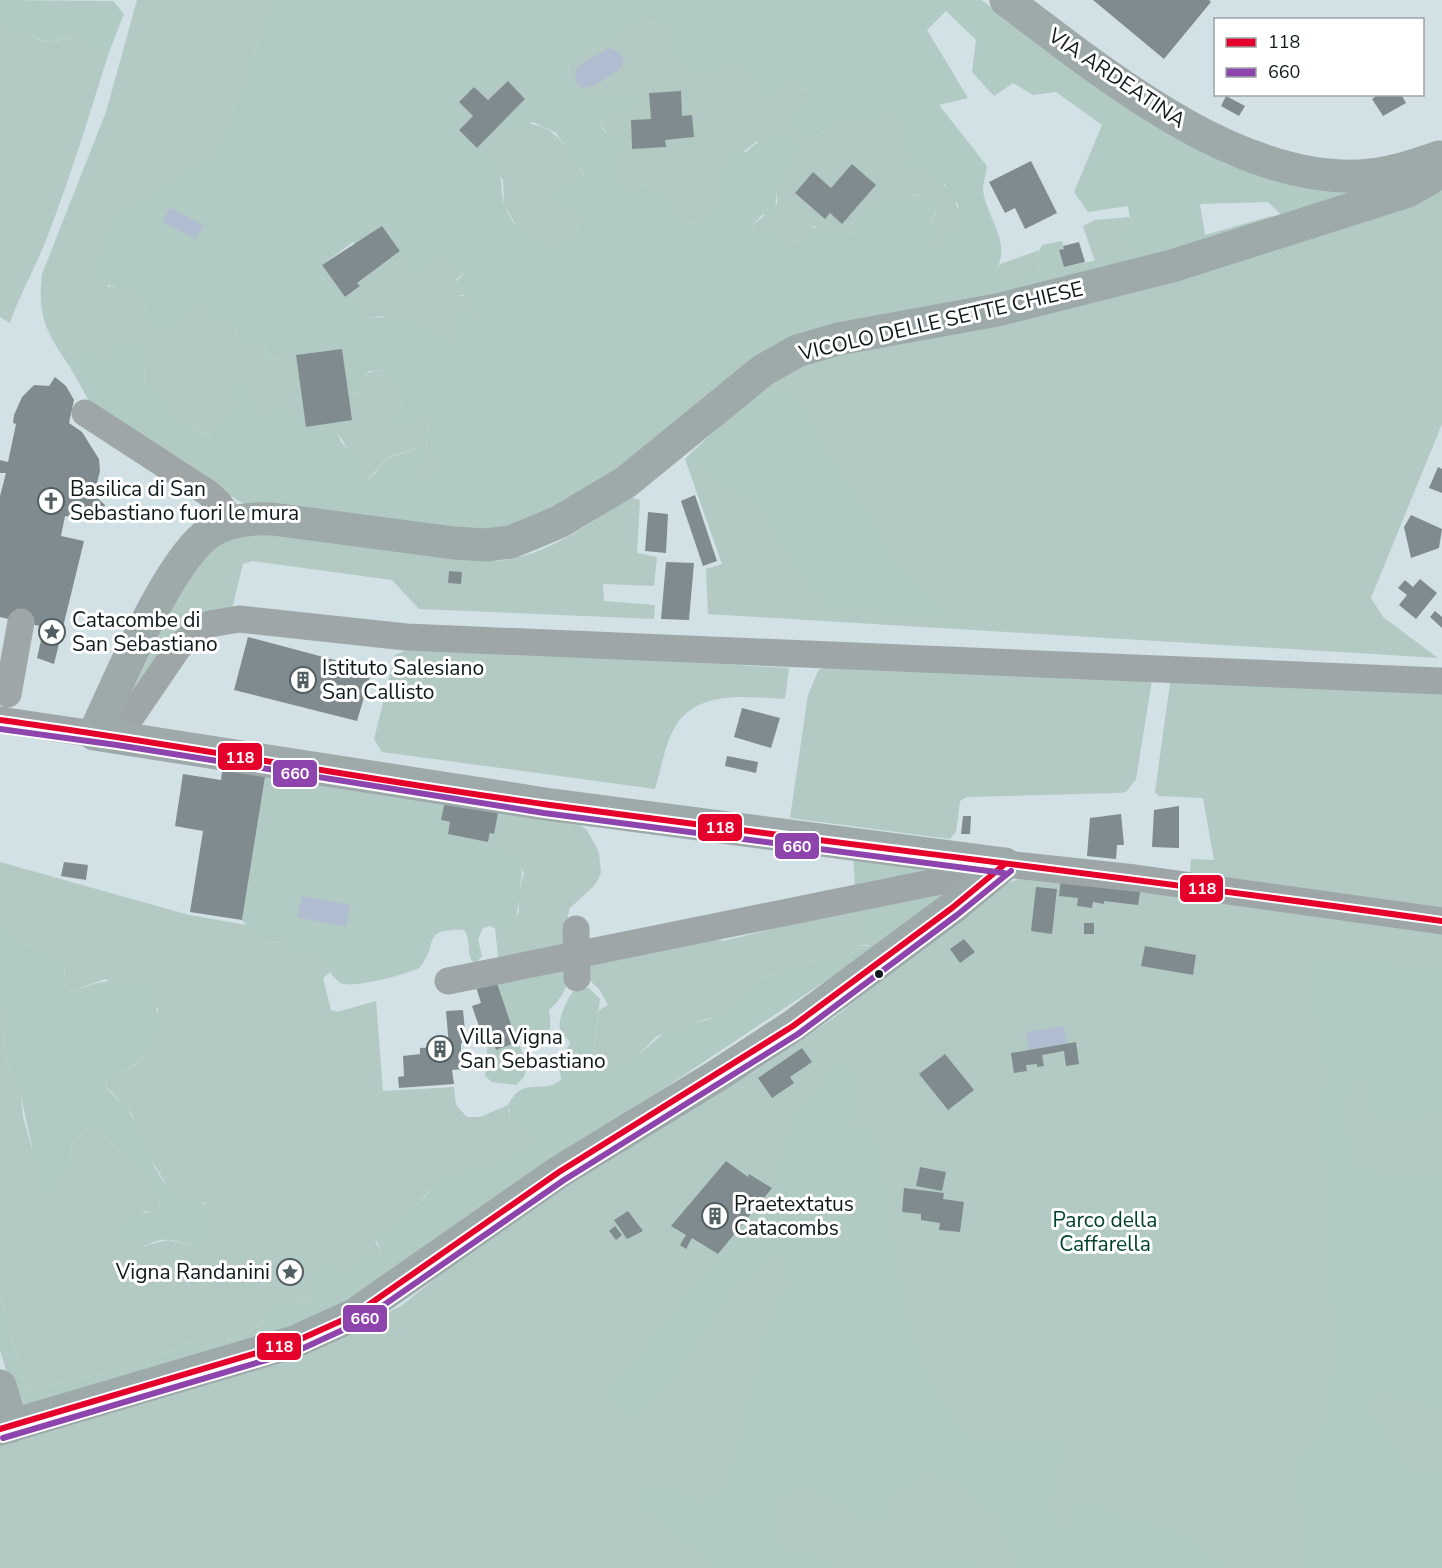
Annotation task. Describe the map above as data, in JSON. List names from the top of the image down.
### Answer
{
  "streets": {
    "main road": ["VIA ARDEATINA", "VICOLO DELLE SETTE CHIESE"]
  },
  "parks": ["Parco della Caffarella"],
  "places": {
    "church": ["Basilica di San Sebastiano fuori le mura"],
    "place": ["Catacombe di San Sebastiano", "Vigna Randanini"],
    "building": ["Istituto Salesiano San Callisto", "Villa Vigna San Sebastiano", "Praetextatus Catacombs"]
  },
  "lines": ["transit line 118", "transit line 660"],
  "legend": ["118", "660"]
}
